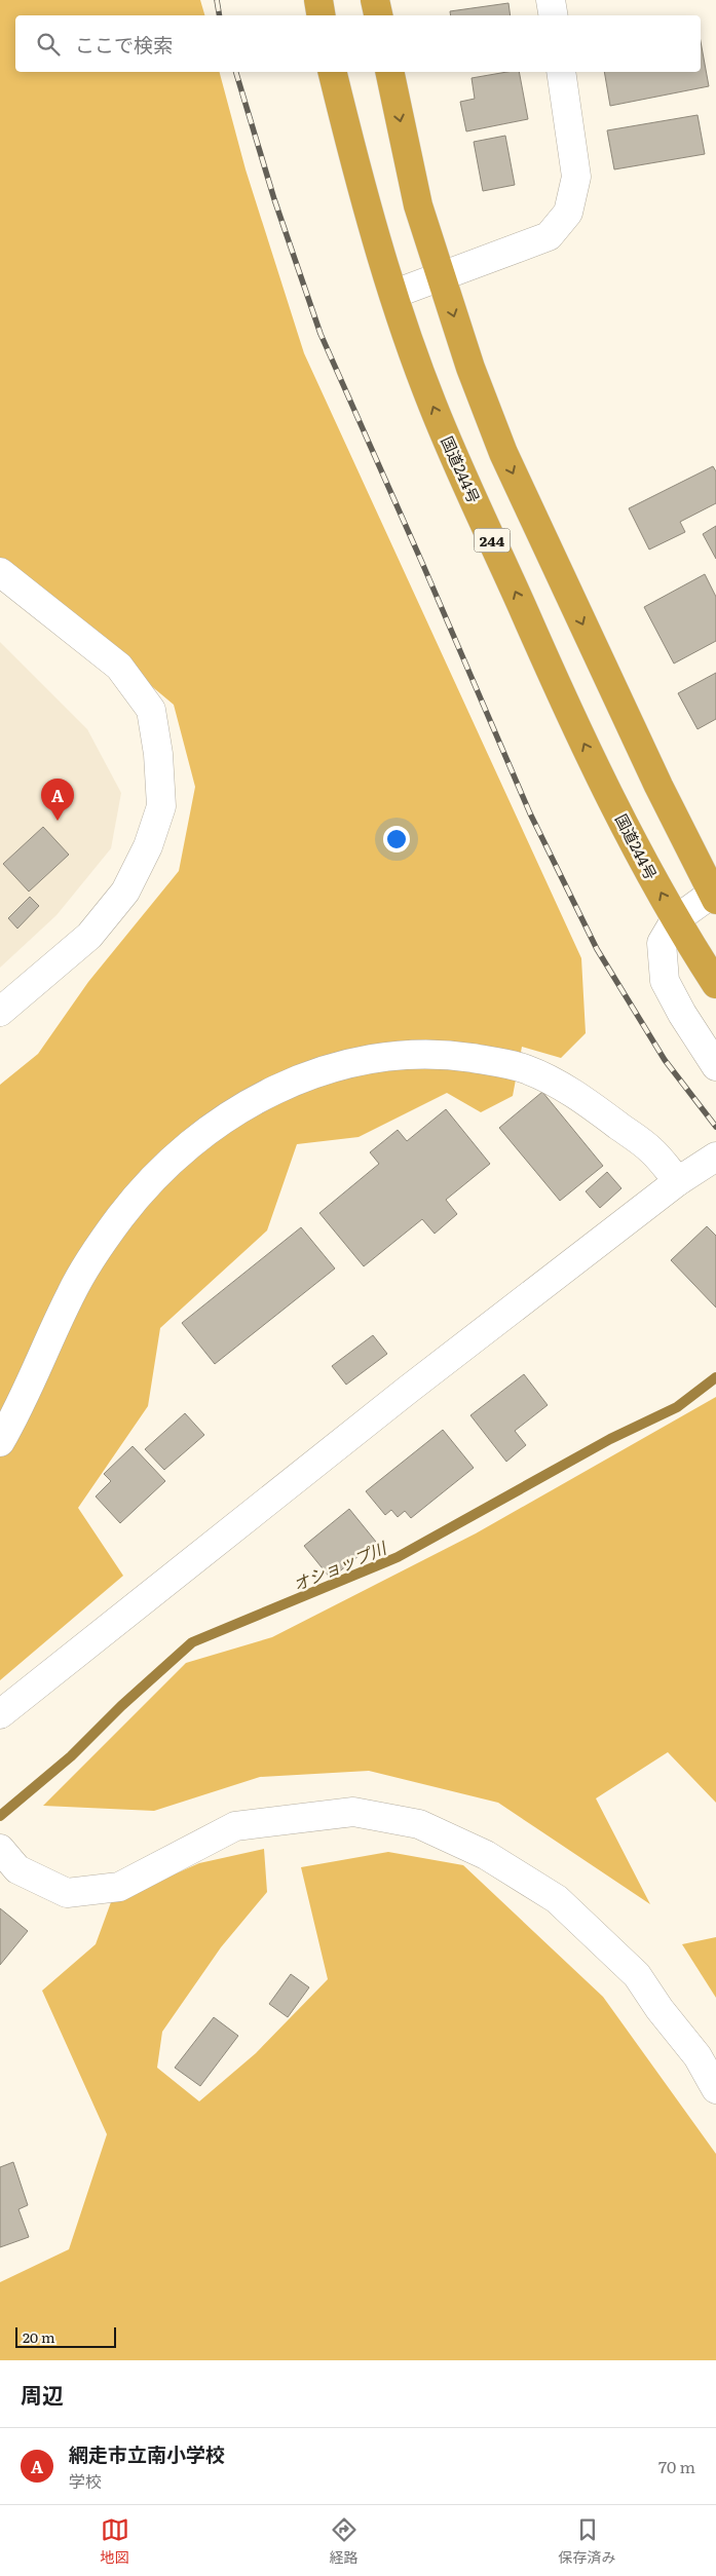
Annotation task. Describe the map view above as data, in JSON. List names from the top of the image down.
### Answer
{
  "streets": {
    "highway": ["国道244号", "244"]
  },
  "water": ["オショップ川"],
  "scale_bar": "20 m",
  "page": {
    "search": "ここで検索",
    "pins": "A",
    "scale": "20 m",
    "heading": "周辺",
    "list": [
      {
        "mark": "A",
        "name": "網走市立南小学校",
        "note": "学校",
        "value": "70 m"
      }
    ],
    "nav": ["地図", "経路", "保存済み"]
  }
}
